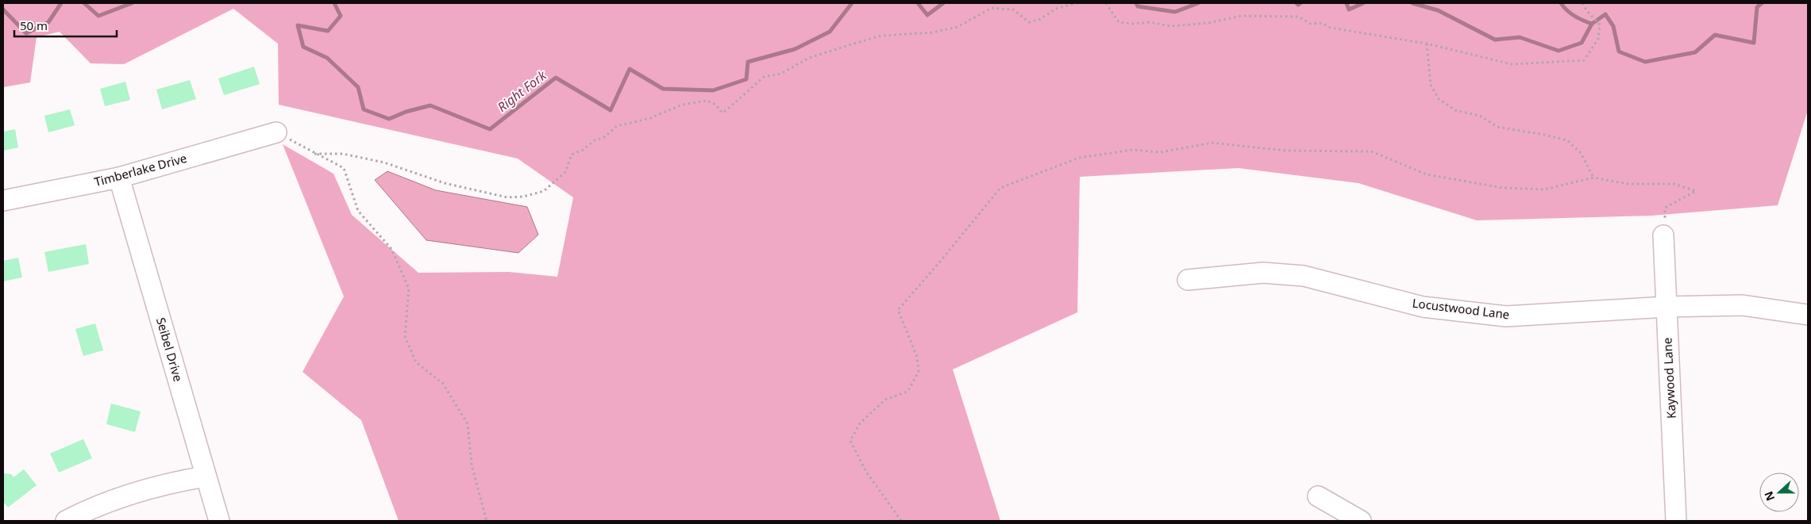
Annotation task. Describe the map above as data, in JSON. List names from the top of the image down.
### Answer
{
  "streets": {
    "street": [
      "Timberlake Drive",
      "Locustwood Lane",
      "Seibel Drive",
      "Kaywood Lane"
    ]
  },
  "crossings": [
    ["Timberlake Drive", "Seibel Drive"],
    ["Locustwood Lane", "Kaywood Lane"]
  ],
  "water": ["Right Fork"],
  "scale_bar": "50 m",
  "north": "left"
}
